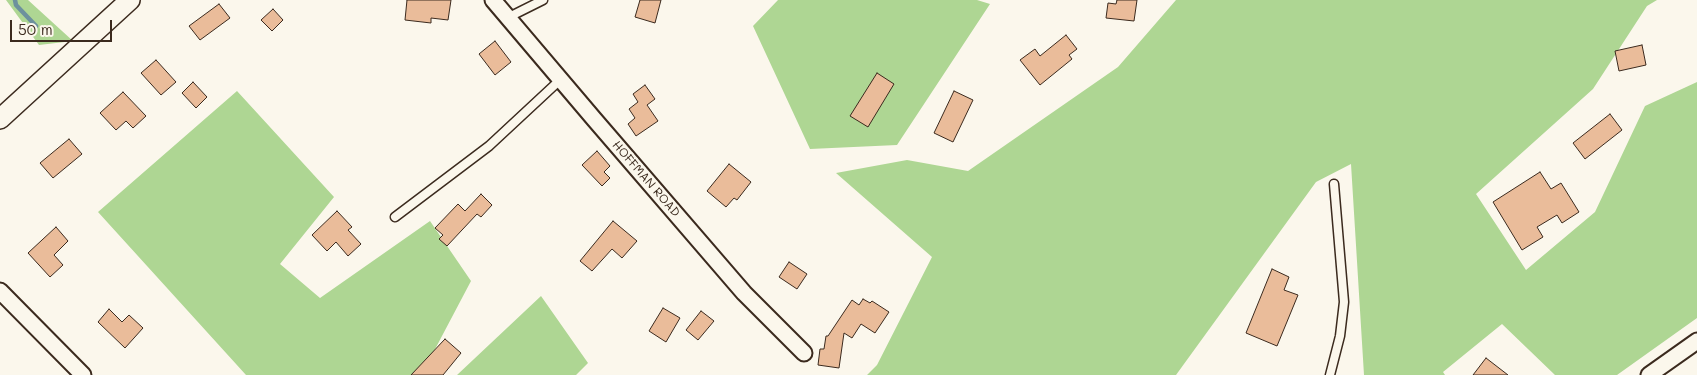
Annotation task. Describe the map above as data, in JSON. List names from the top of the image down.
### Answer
{
  "streets": {
    "street": ["HOFFMAN ROAD"]
  },
  "scale_bar": "50 m"
}
